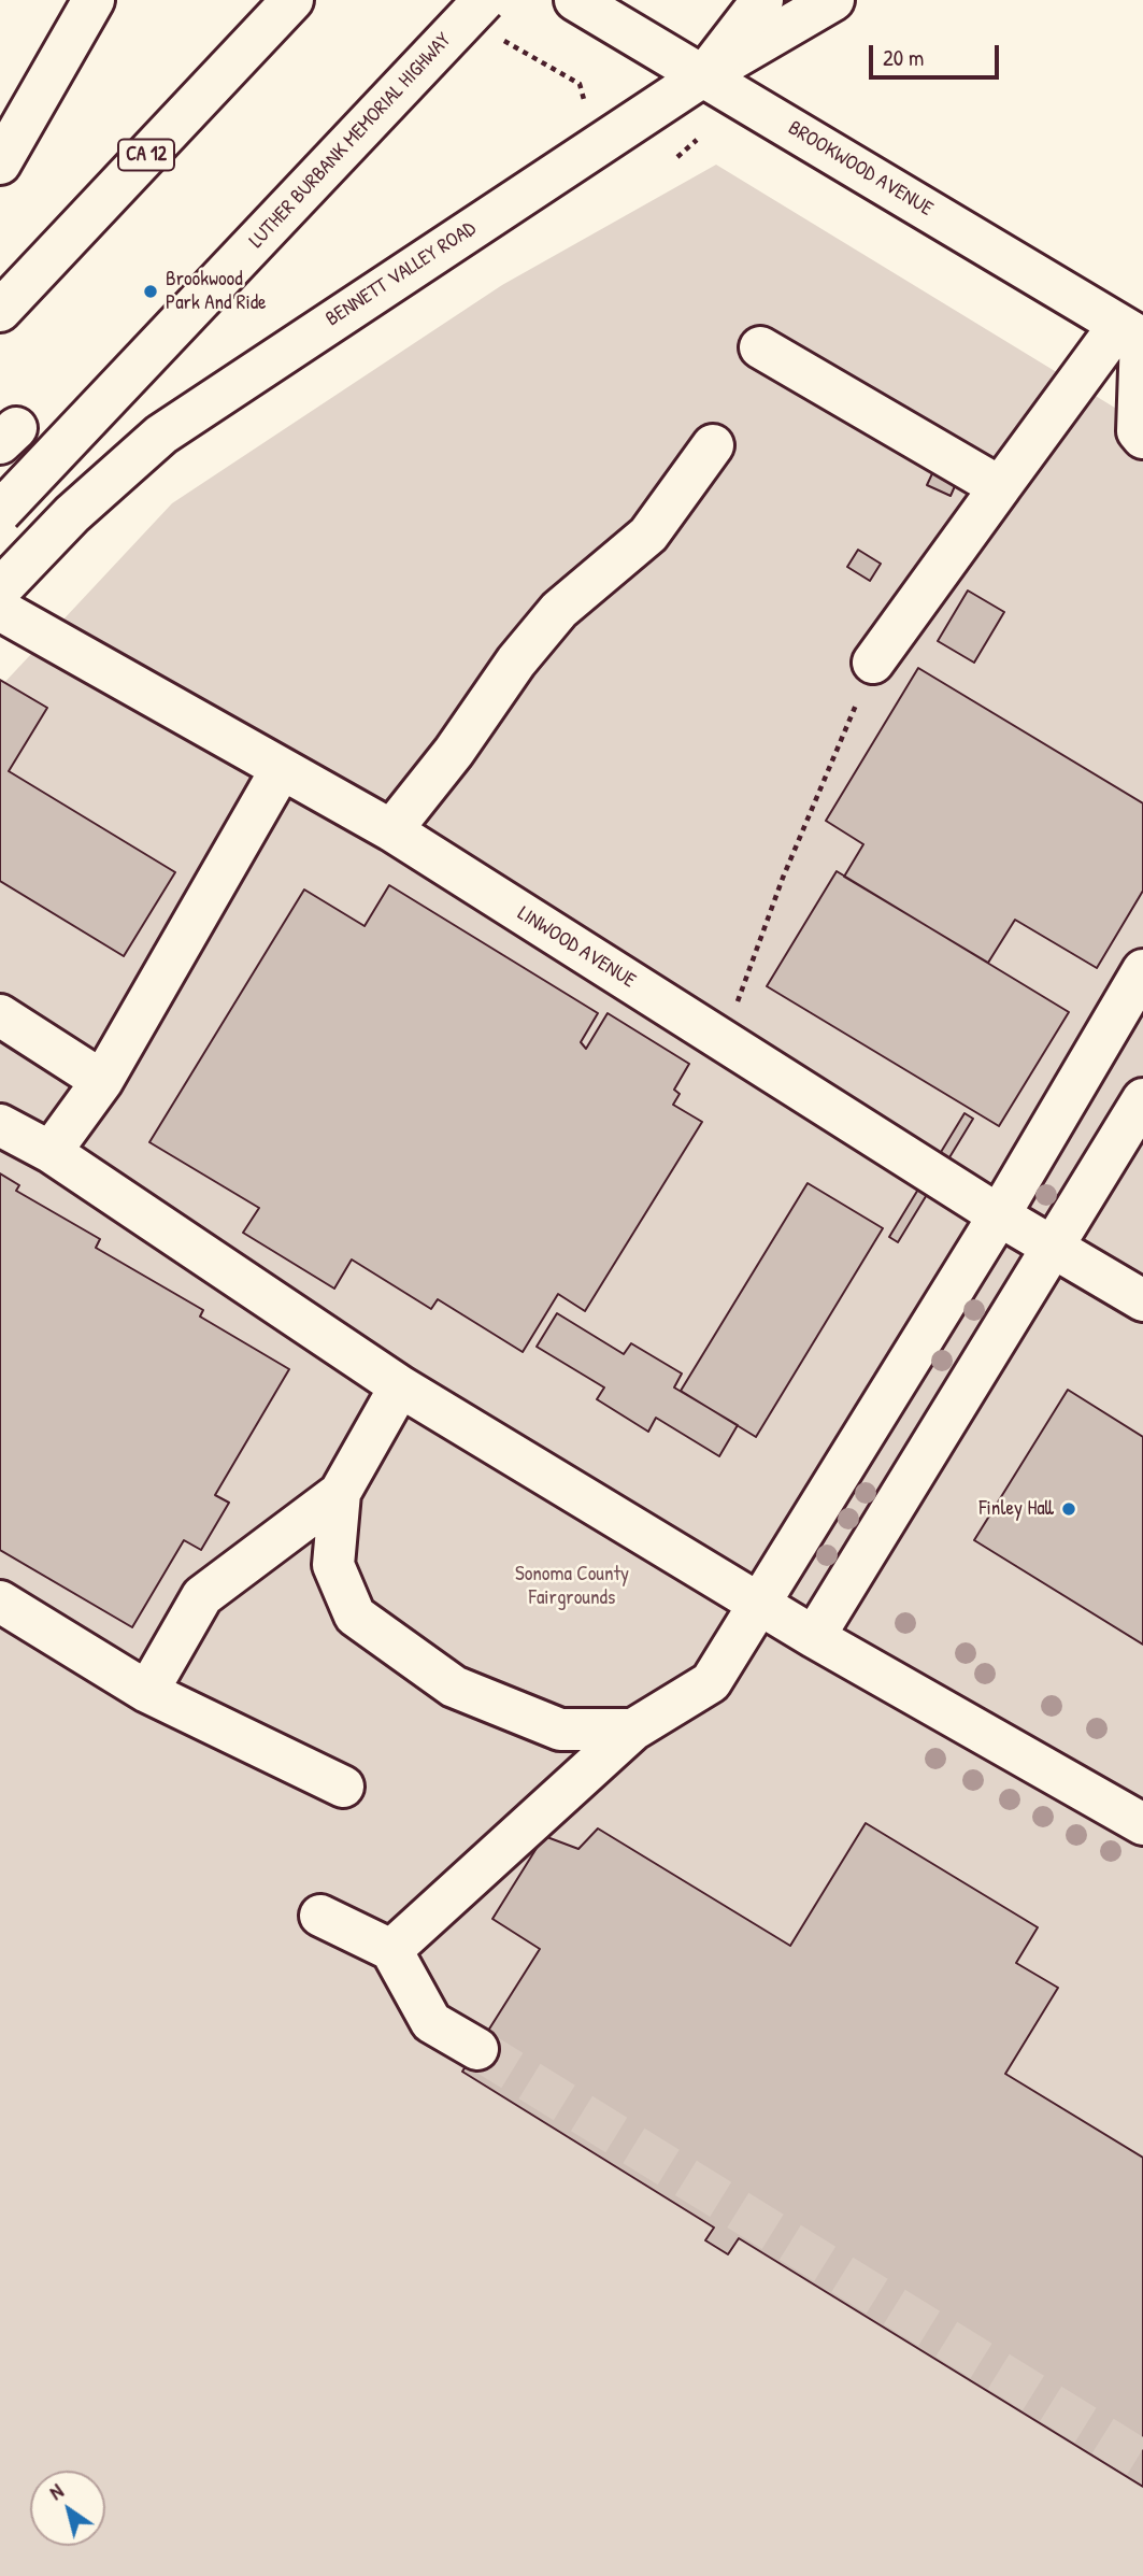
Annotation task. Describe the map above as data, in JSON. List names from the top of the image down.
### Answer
{
  "streets": {
    "main road": [
      "LUTHER BURBANK MEMORIAL HIGHWAY",
      "CA 12",
      "BROOKWOOD AVENUE",
      "BENNETT VALLEY ROAD",
      "LINWOOD AVENUE"
    ]
  },
  "crossings": [
    ["BROOKWOOD AVENUE", "BENNETT VALLEY ROAD"]
  ],
  "parks": ["Sonoma County Fairgrounds"],
  "places": ["Brookwood Park And Ride", "Finley Hall"],
  "scale_bar": "20 m",
  "north": "top left"
}
